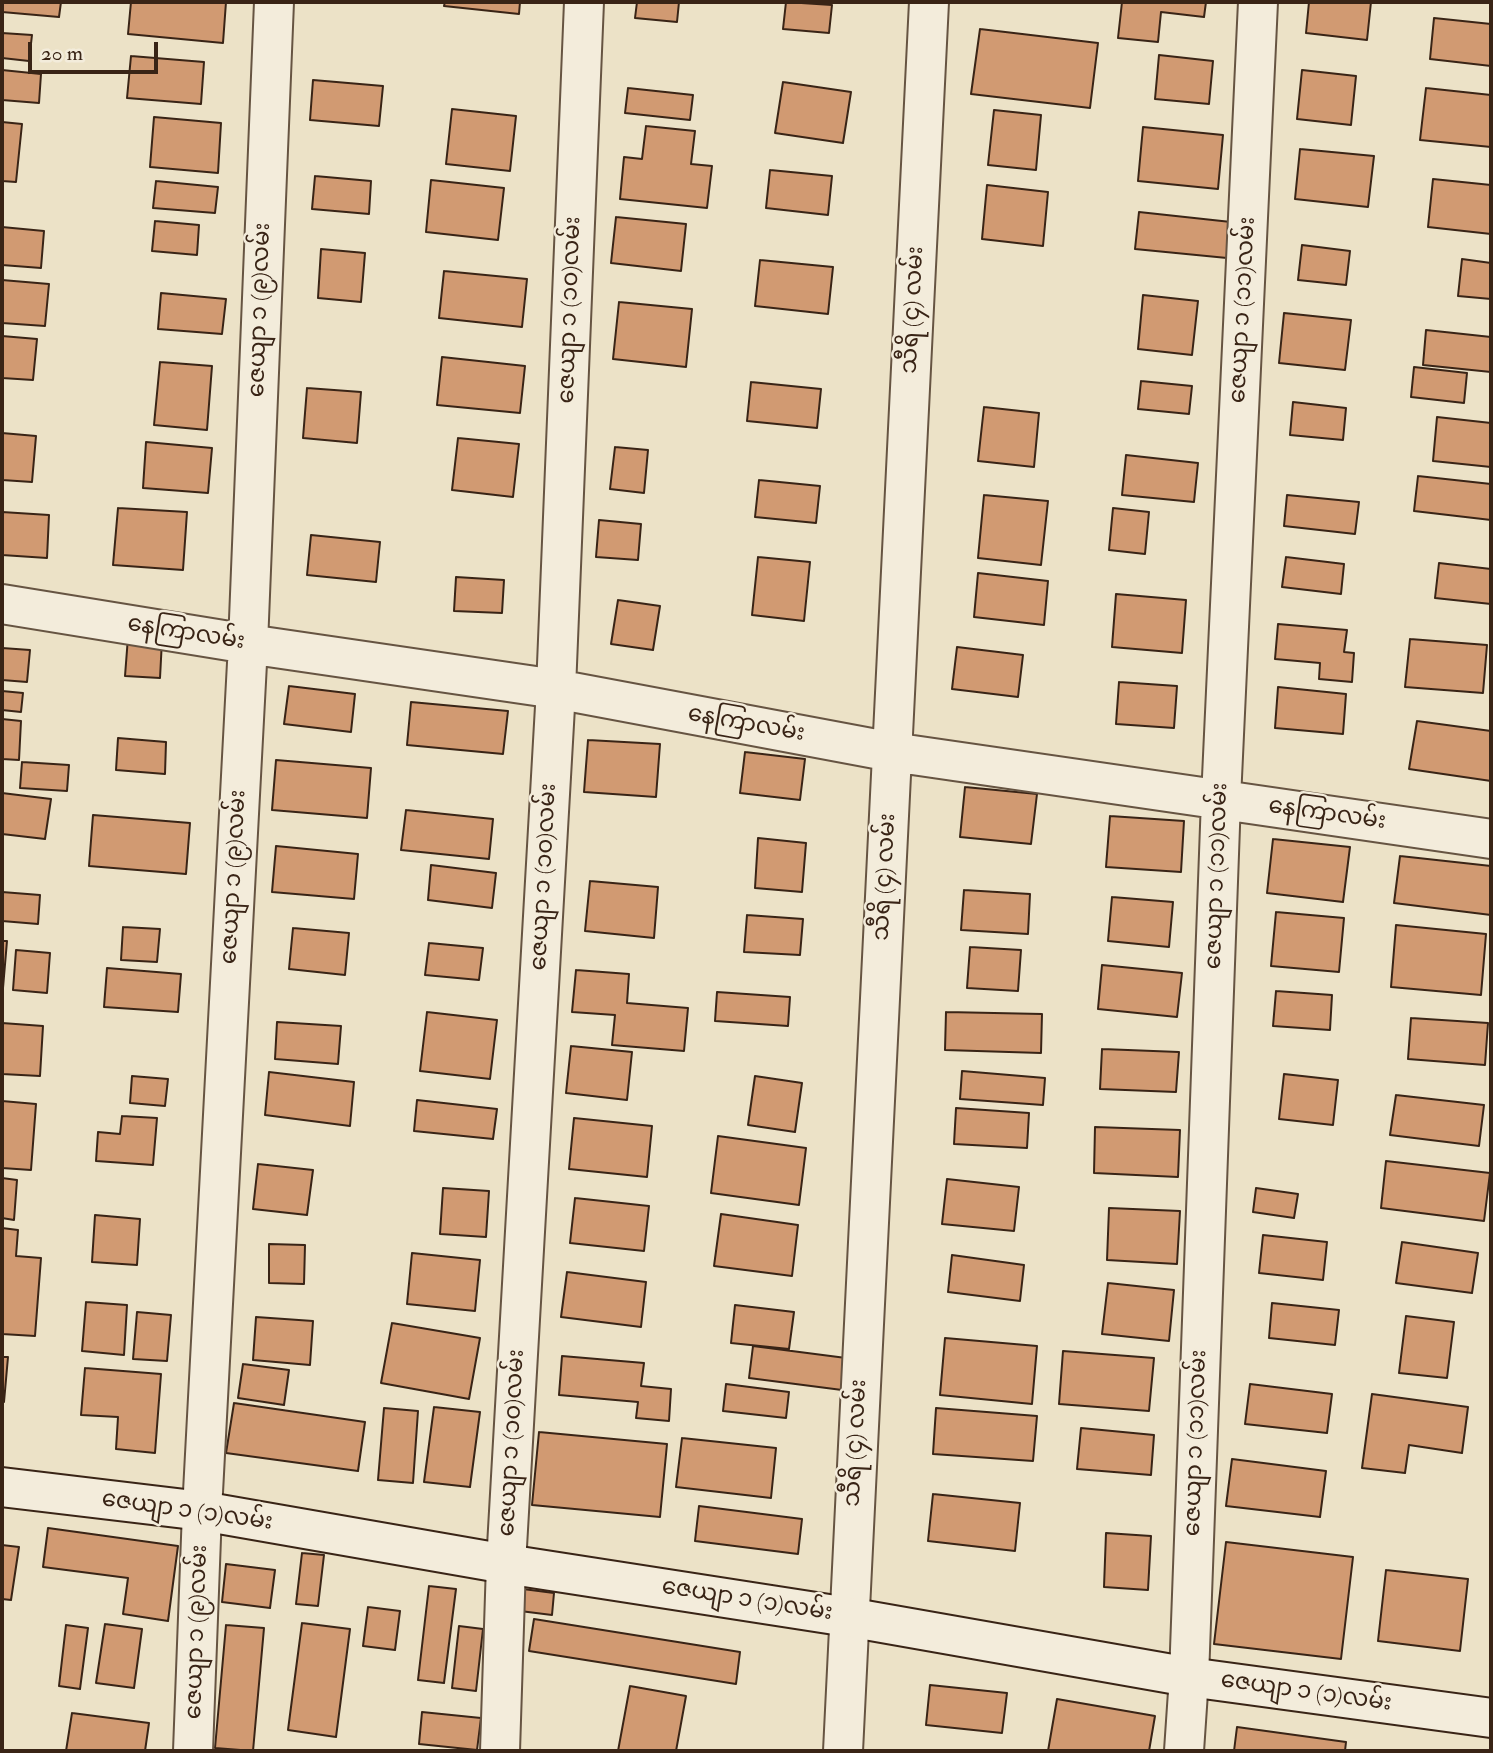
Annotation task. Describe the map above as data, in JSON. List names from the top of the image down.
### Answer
{
  "streets": {
    "street": [
      "ဇေယျာ ၁ (၉)လမ်း",
      "ဇေယျာ ၁ (၁၀)လမ်း",
      "သီရိ (၄) လမ်း",
      "ဇေယျာ ၁ (၁၁)လမ်း",
      "နေကြာလမ်း",
      "ဇေယျာ ၁ (၁)လမ်း"
    ]
  },
  "crossings": [
    ["ဇေယျာ ၁ (၉)လမ်း", "နေကြာလမ်း"],
    ["ဇေယျာ ၁ (၉)လမ်း", "ဇေယျာ ၁ (၁)လမ်း"],
    ["ဇေယျာ ၁ (၁၀)လမ်း", "နေကြာလမ်း"],
    ["ဇေယျာ ၁ (၁၀)လမ်း", "ဇေယျာ ၁ (၁)လမ်း"],
    ["သီရိ (၄) လမ်း", "နေကြာလမ်း"],
    ["သီရိ (၄) လမ်း", "ဇေယျာ ၁ (၁)လမ်း"],
    ["ဇေယျာ ၁ (၁၁)လမ်း", "နေကြာလမ်း"],
    ["ဇေယျာ ၁ (၁၁)လမ်း", "ဇေယျာ ၁ (၁)လမ်း"]
  ],
  "scale_bar": "20 m"
}
